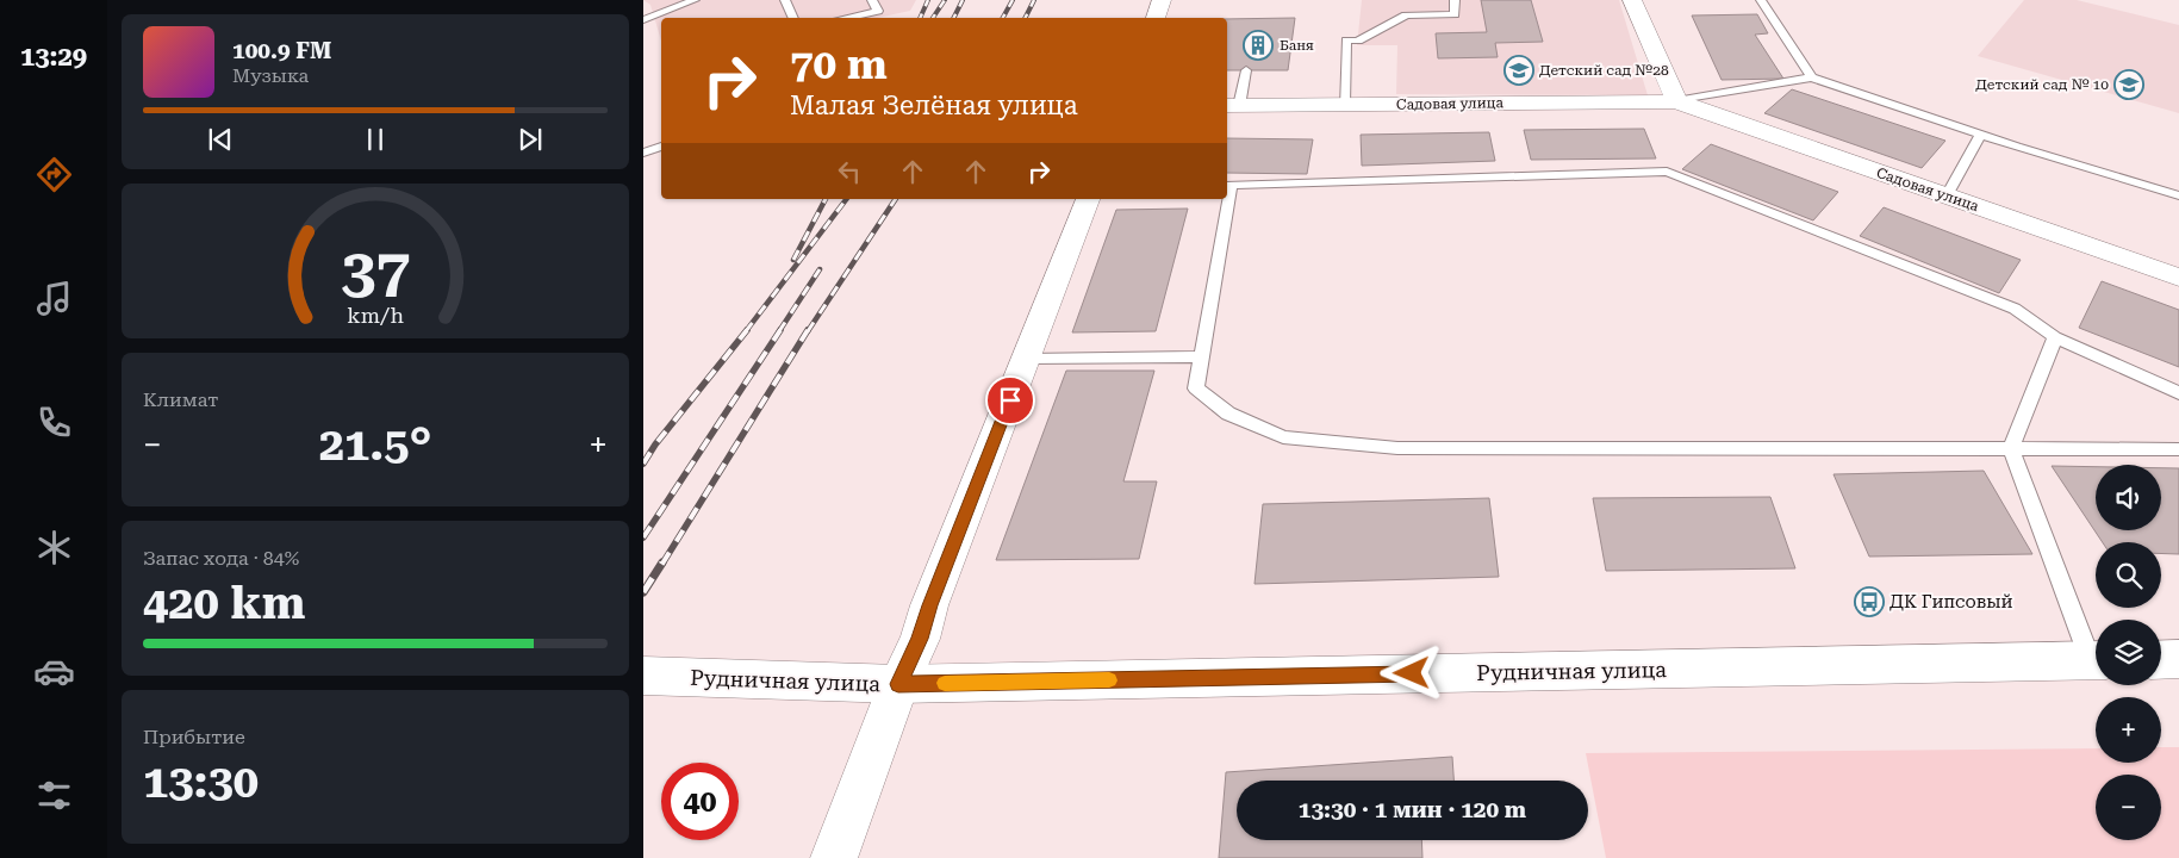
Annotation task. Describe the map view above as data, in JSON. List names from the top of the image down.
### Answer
{
  "streets": {
    "street": ["Садовая улица", "Рудничная улица"]
  },
  "places": {
    "building": ["Баня"],
    "school or university": ["Детский сад №28", "Детский сад № 10"],
    "bus stop": ["ДК Гипсовый"]
  },
  "page": {
    "tabs": "13:29",
    "turn": ["70 m", "Малая Зелёная улица"],
    "song": ["100.9 FM", "Музыка"],
    "tile": [
      "Климат",
      ["Запас хода · 84%", "420 km"],
      ["Прибытие", "13:30"]
    ],
    "heat": ["−", "21.5°", "+"],
    "map_buttons": ["+", "−"],
    "limit": "40",
    "trip": "13:30 · 1 мин · 120 m",
    "gauge": ["37", "km/h"]
  }
}
